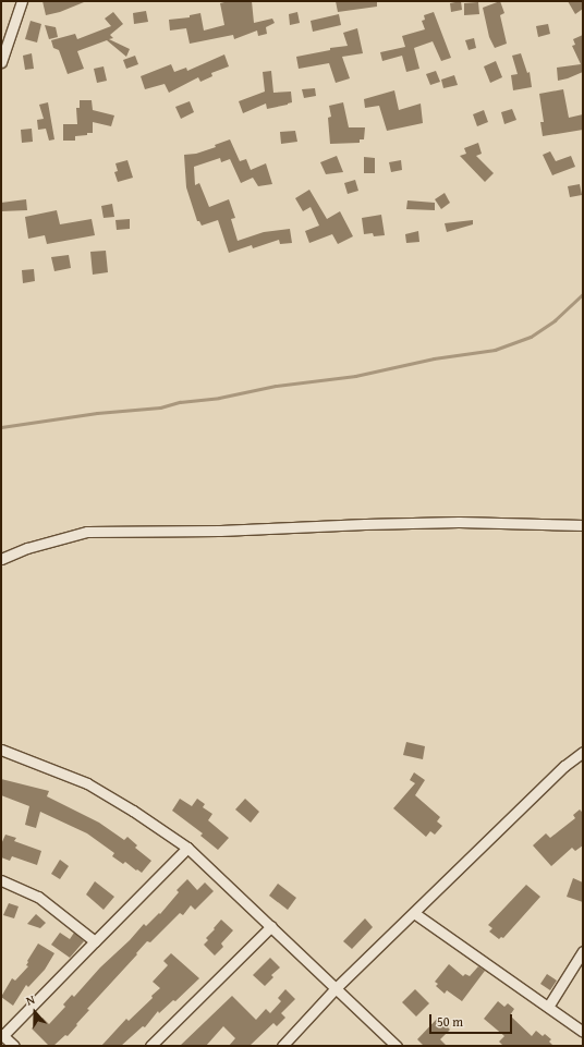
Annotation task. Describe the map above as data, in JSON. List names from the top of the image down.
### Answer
{
  "scale_bar": "50 m",
  "north": "top"
}
